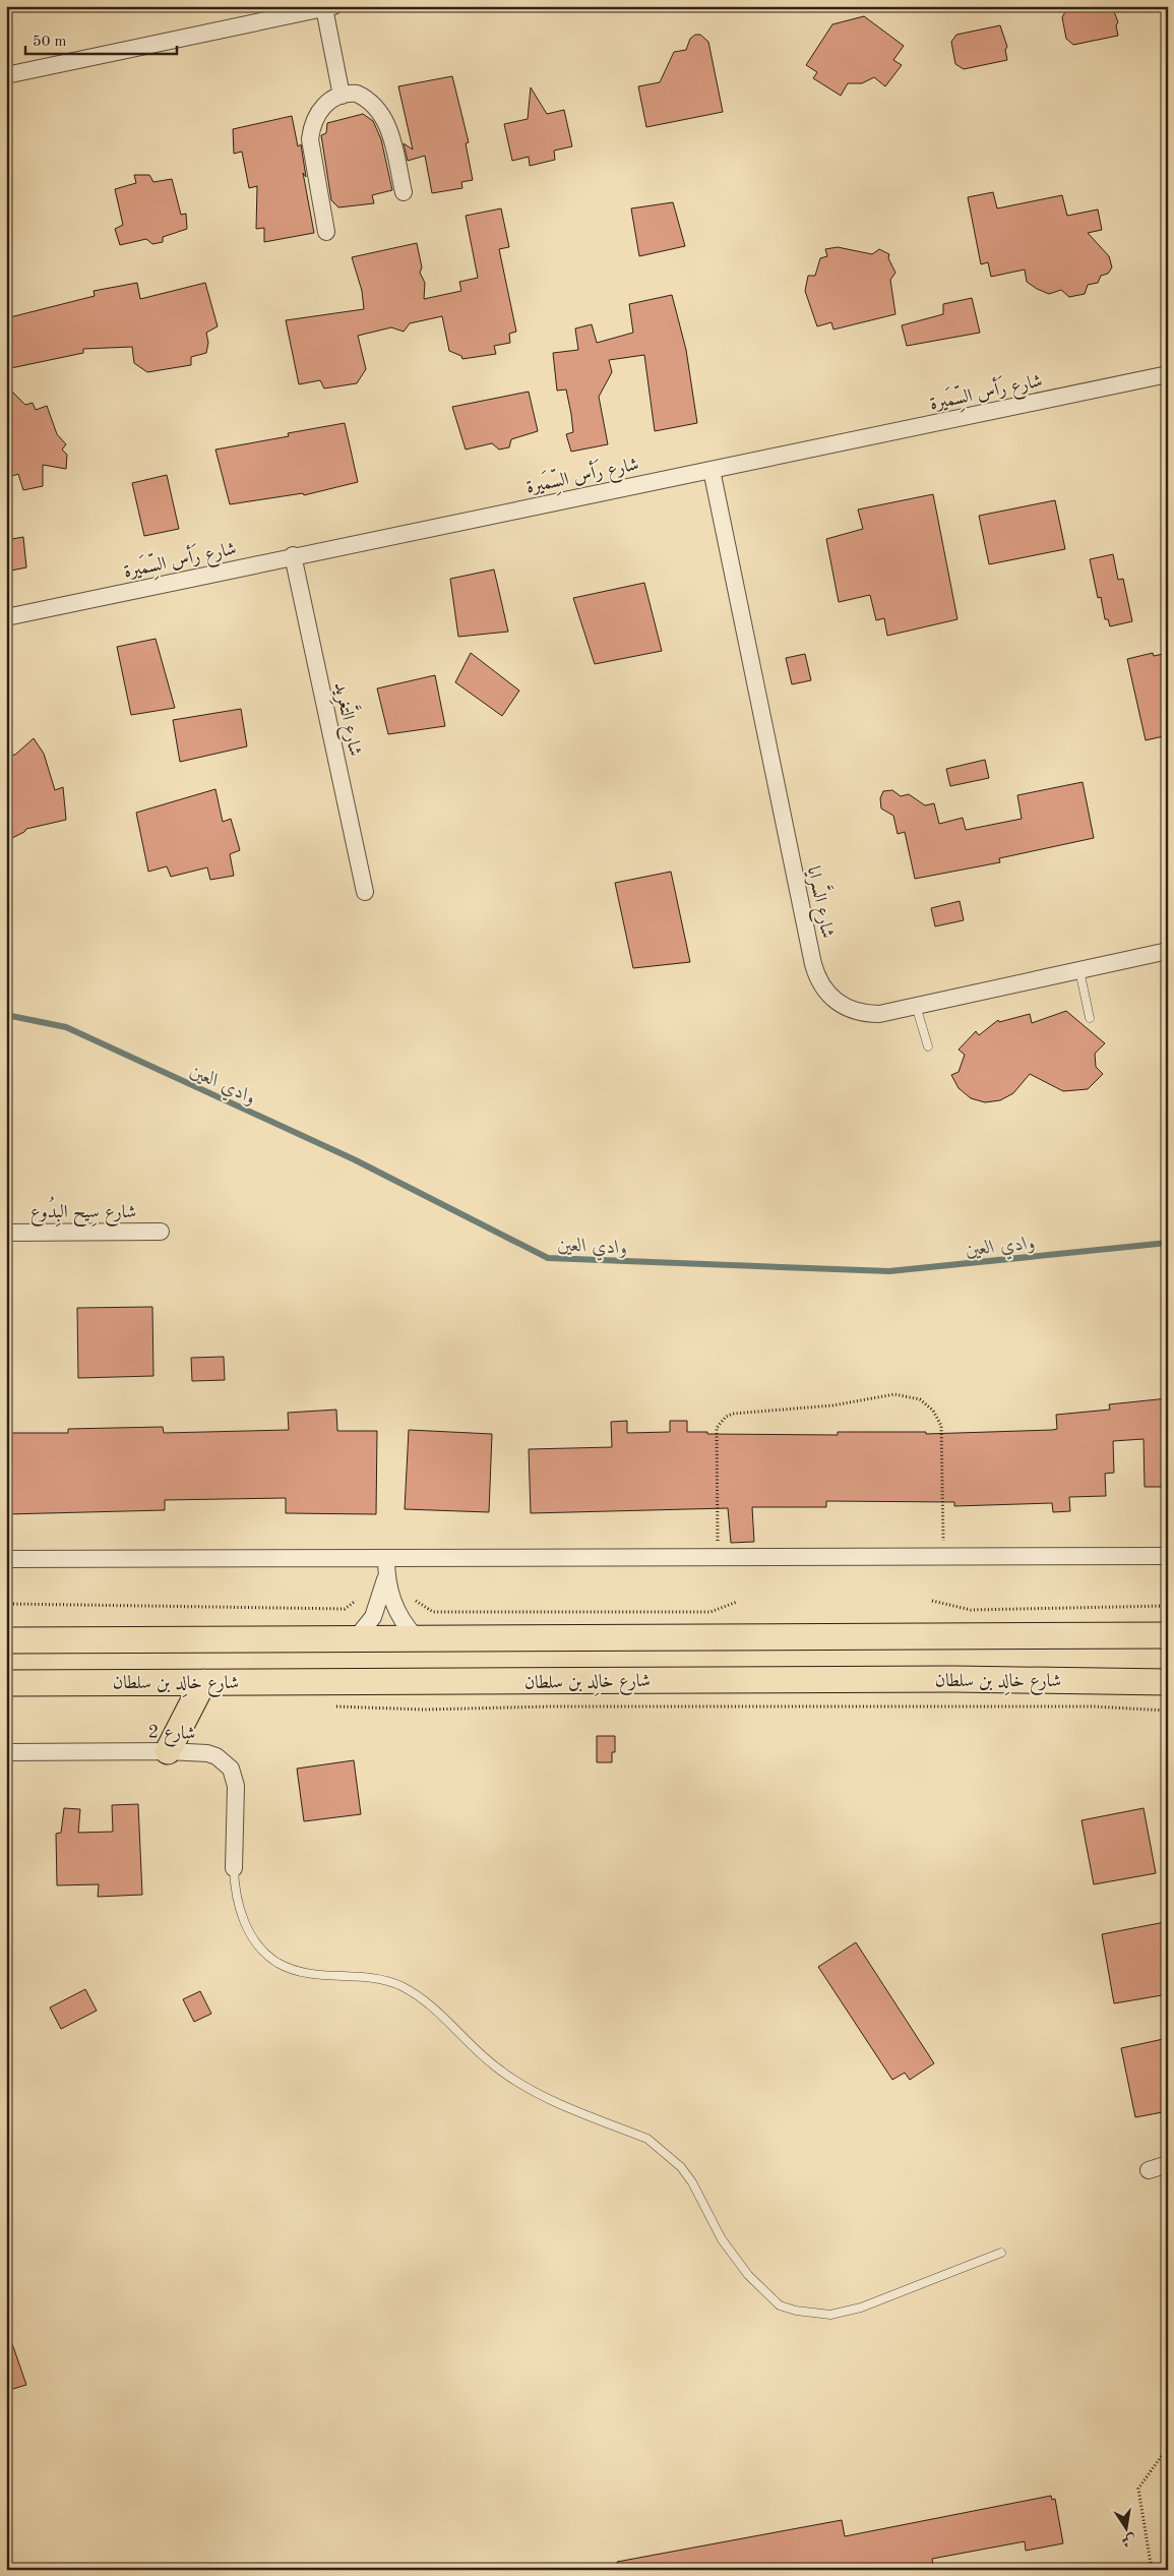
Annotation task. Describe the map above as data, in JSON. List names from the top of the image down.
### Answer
{
  "streets": {
    "main road": ["شارع خالِد بن سلطان"],
    "street": [
      "شارع رَأس السِّمَيرة",
      "شارع التَّغرِيد",
      "شارع السَّرايا",
      "شارع سِيح البِدُوع",
      "شارع 2"
    ]
  },
  "crossings": [
    ["شارع رَأس السِّمَيرة", "شارع التَّغرِيد"],
    ["شارع رَأس السِّمَيرة", "شارع السَّرايا"]
  ],
  "water": ["وادي العين"],
  "scale_bar": "50 m",
  "north": "bottom"
}
